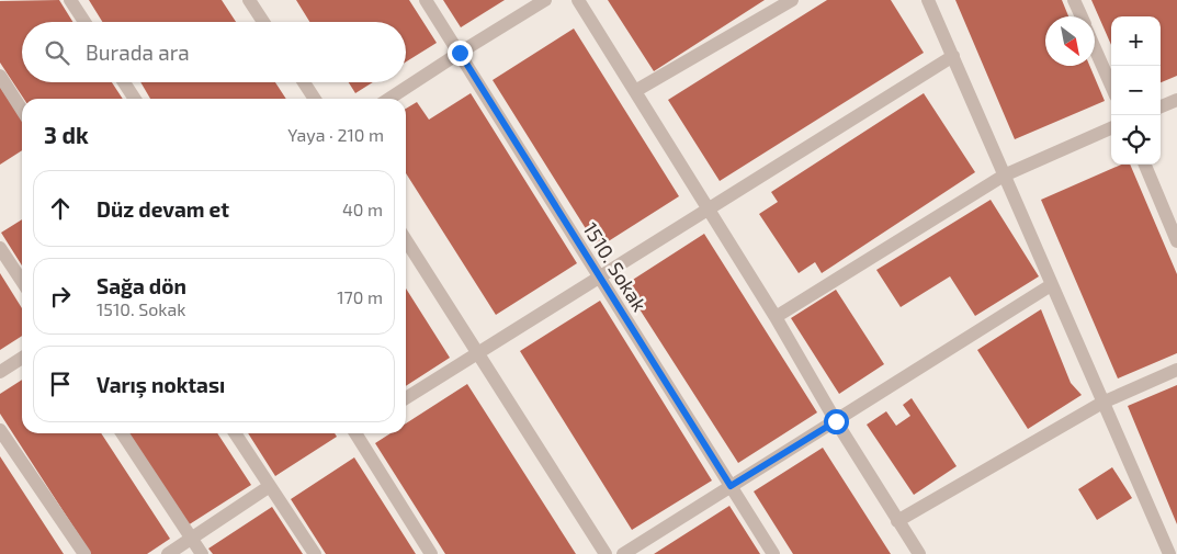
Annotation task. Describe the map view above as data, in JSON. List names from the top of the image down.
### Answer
{
  "streets": {
    "street": ["1510. Sokak"]
  },
  "north": "bottom right",
  "page": {
    "map_buttons": ["+", "−"],
    "search": "Burada ara",
    "heading": ["3 dk", "Yaya · 210 m"],
    "list": [
      ["Düz devam et", "40 m"],
      ["Sağa dön", "1510. Sokak", "170 m"],
      "Varış noktası"
    ]
  }
}
